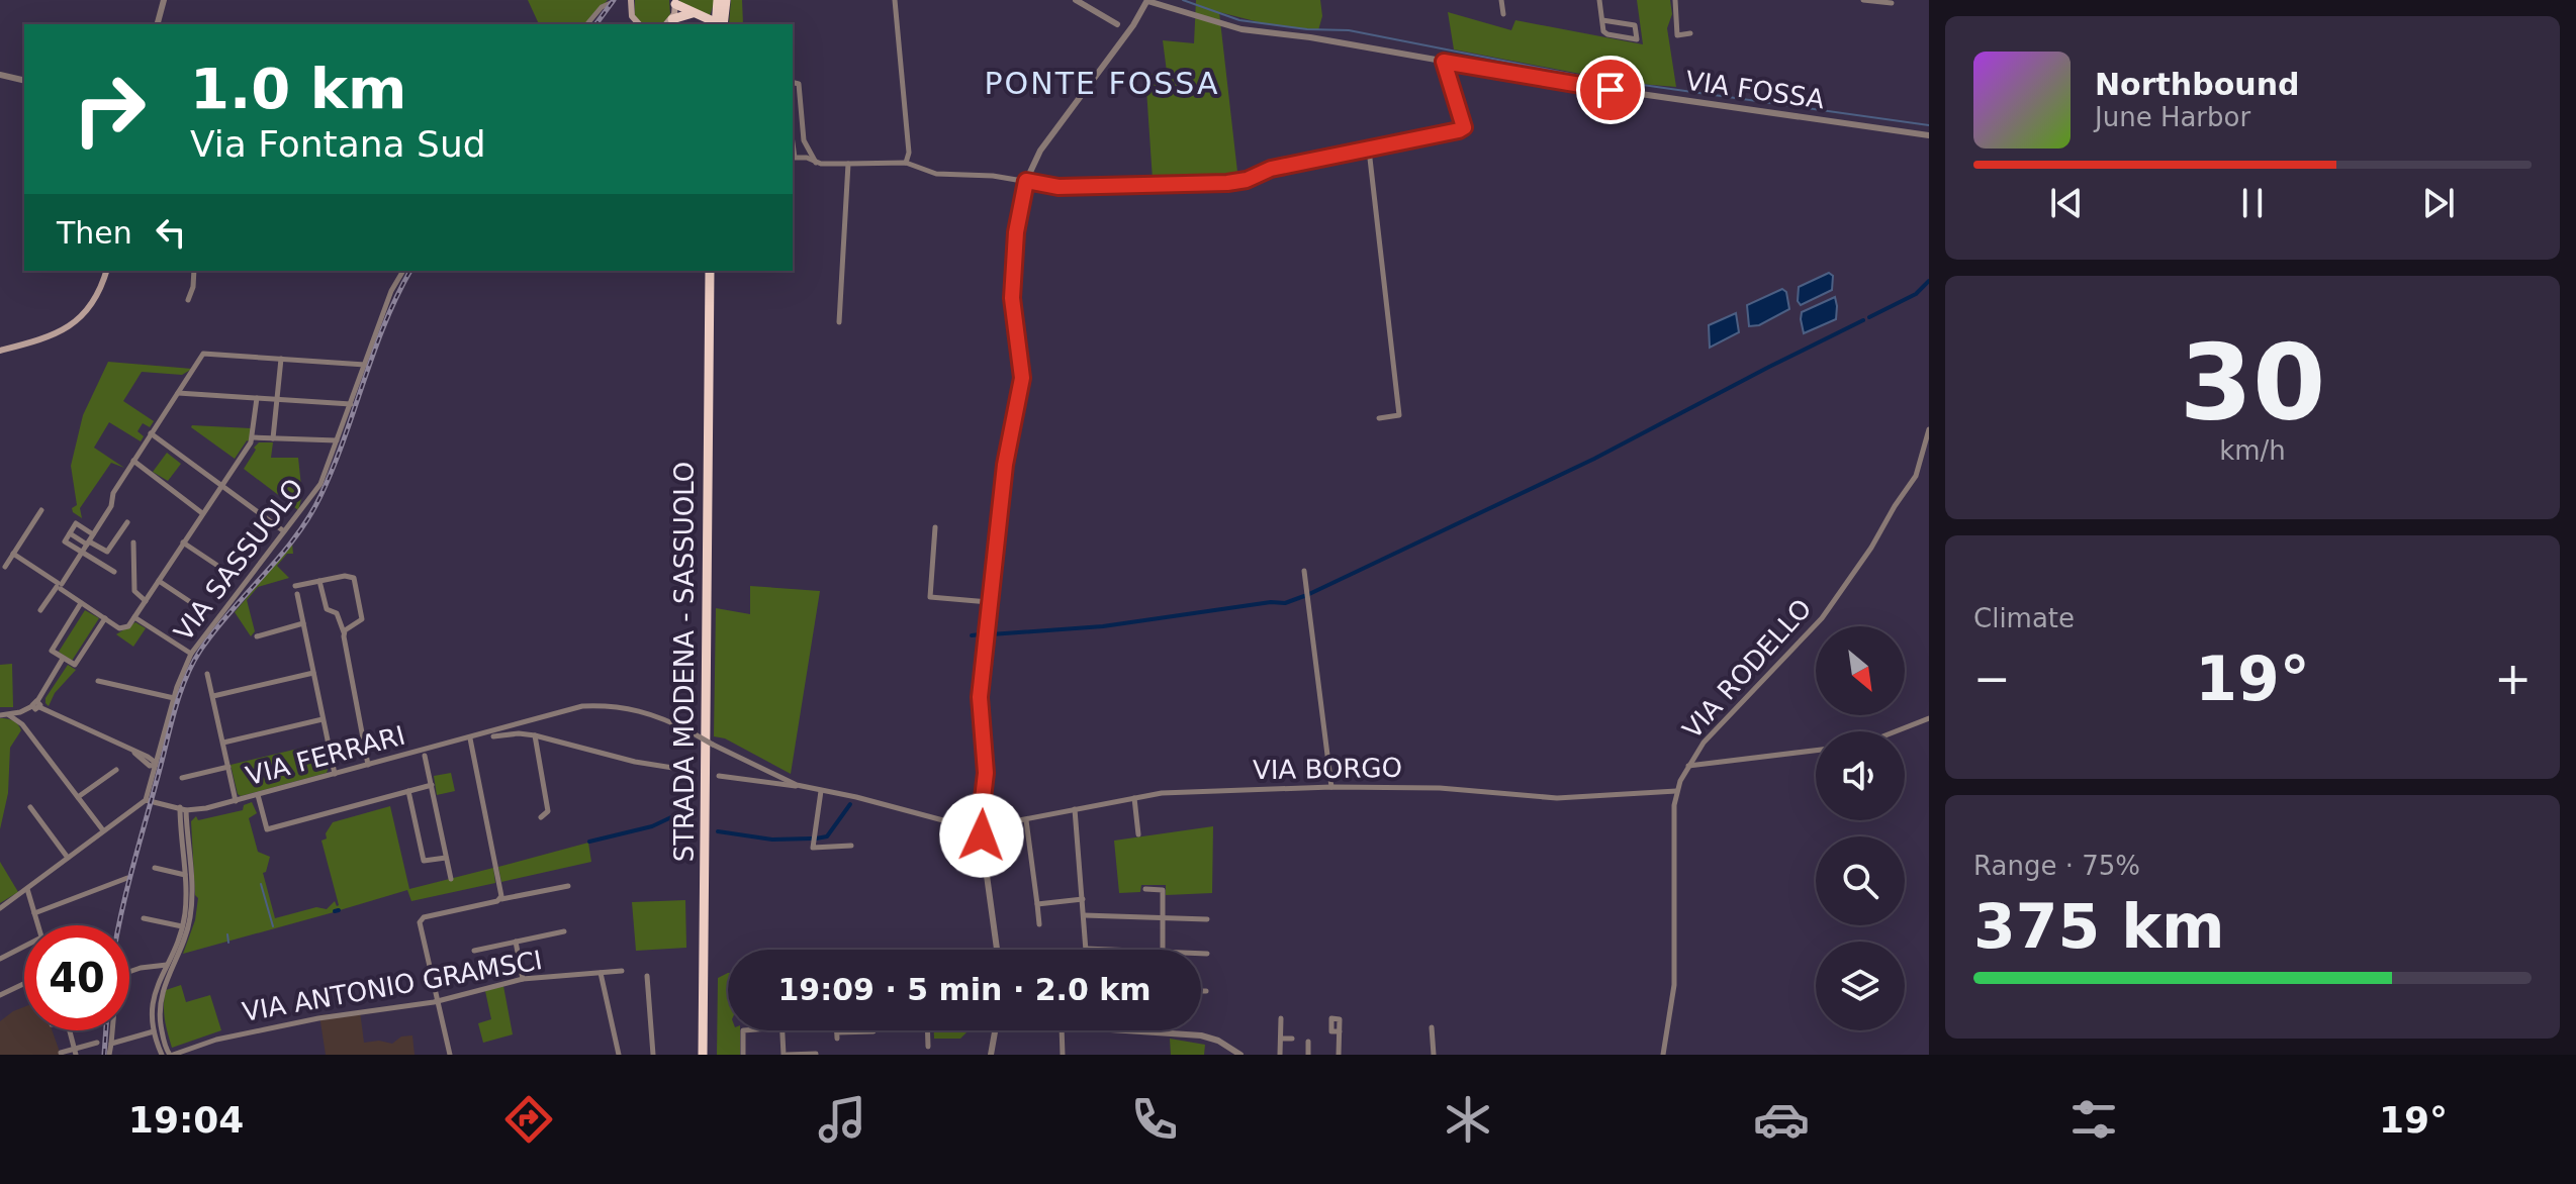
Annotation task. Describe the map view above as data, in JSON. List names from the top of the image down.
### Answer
{
  "streets": {
    "highway": ["STRADA MODENA - SASSUOLO"],
    "street": [
      "VIA FOSSA",
      "VIA SASSUOLO",
      "VIA RODELLO",
      "VIA FERRARI",
      "VIA BORGO",
      "VIA ANTONIO GRAMSCI"
    ]
  },
  "crossings": [
    ["VIA SASSUOLO", "VIA FERRARI"],
    ["VIA RODELLO", "VIA BORGO"]
  ],
  "districts": ["PONTE FOSSA"],
  "north": "bottom right",
  "page": {
    "turn": ["1.0 km", "Via Fontana Sud"],
    "song": ["Northbound", "June Harbor"],
    "then": "Then",
    "tile": [
      ["30", "km/h"],
      "Climate",
      ["Range · 75%", "375 km"]
    ],
    "heat": ["−", "19°", "+"],
    "limit": "40",
    "trip": "19:09 · 5 min · 2.0 km",
    "tabs": ["19:04", "19°"]
  }
}
